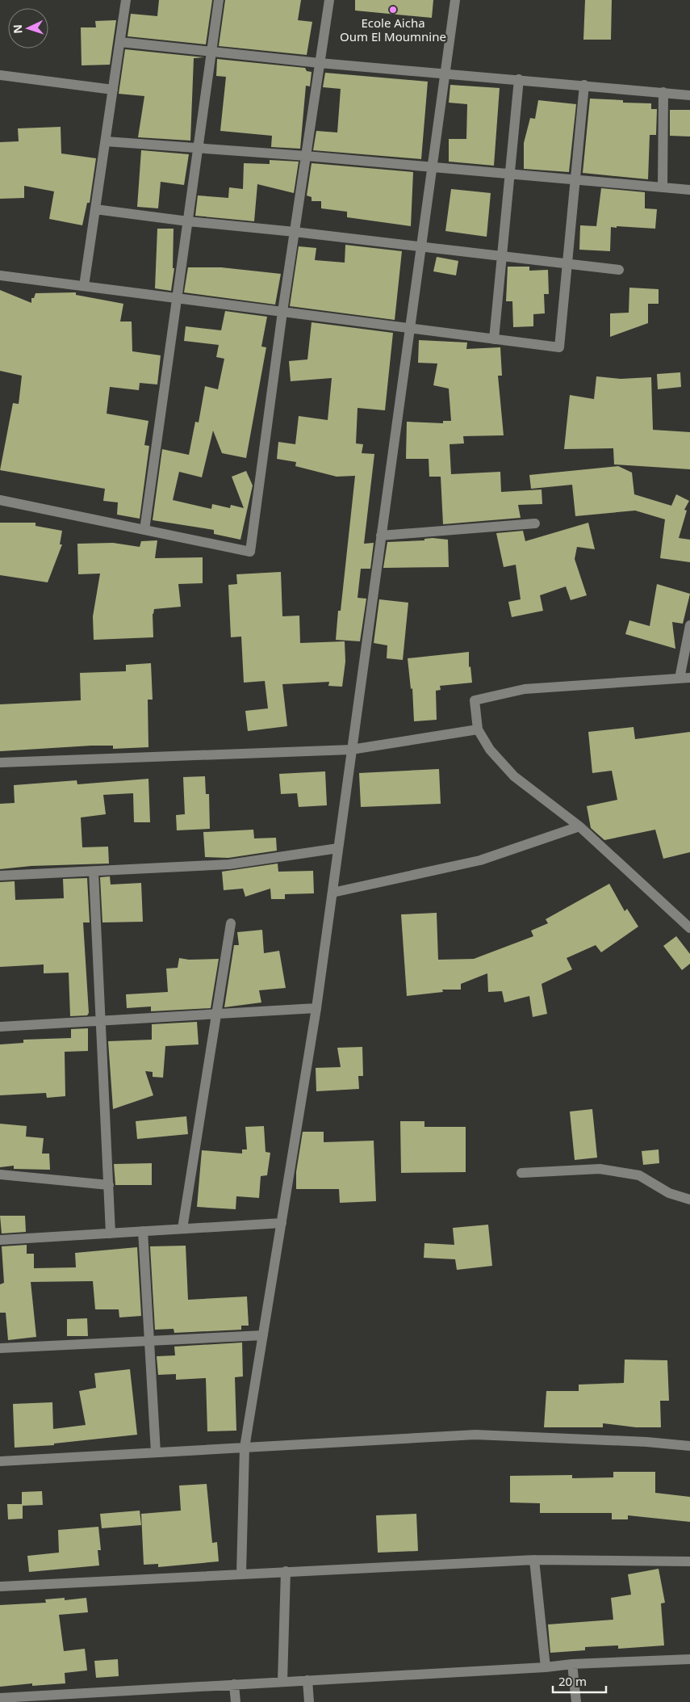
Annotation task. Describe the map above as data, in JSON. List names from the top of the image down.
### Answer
{
  "places": ["Ecole Aicha Oum El Moumnine"],
  "scale_bar": "20 m",
  "north": "left"
}
